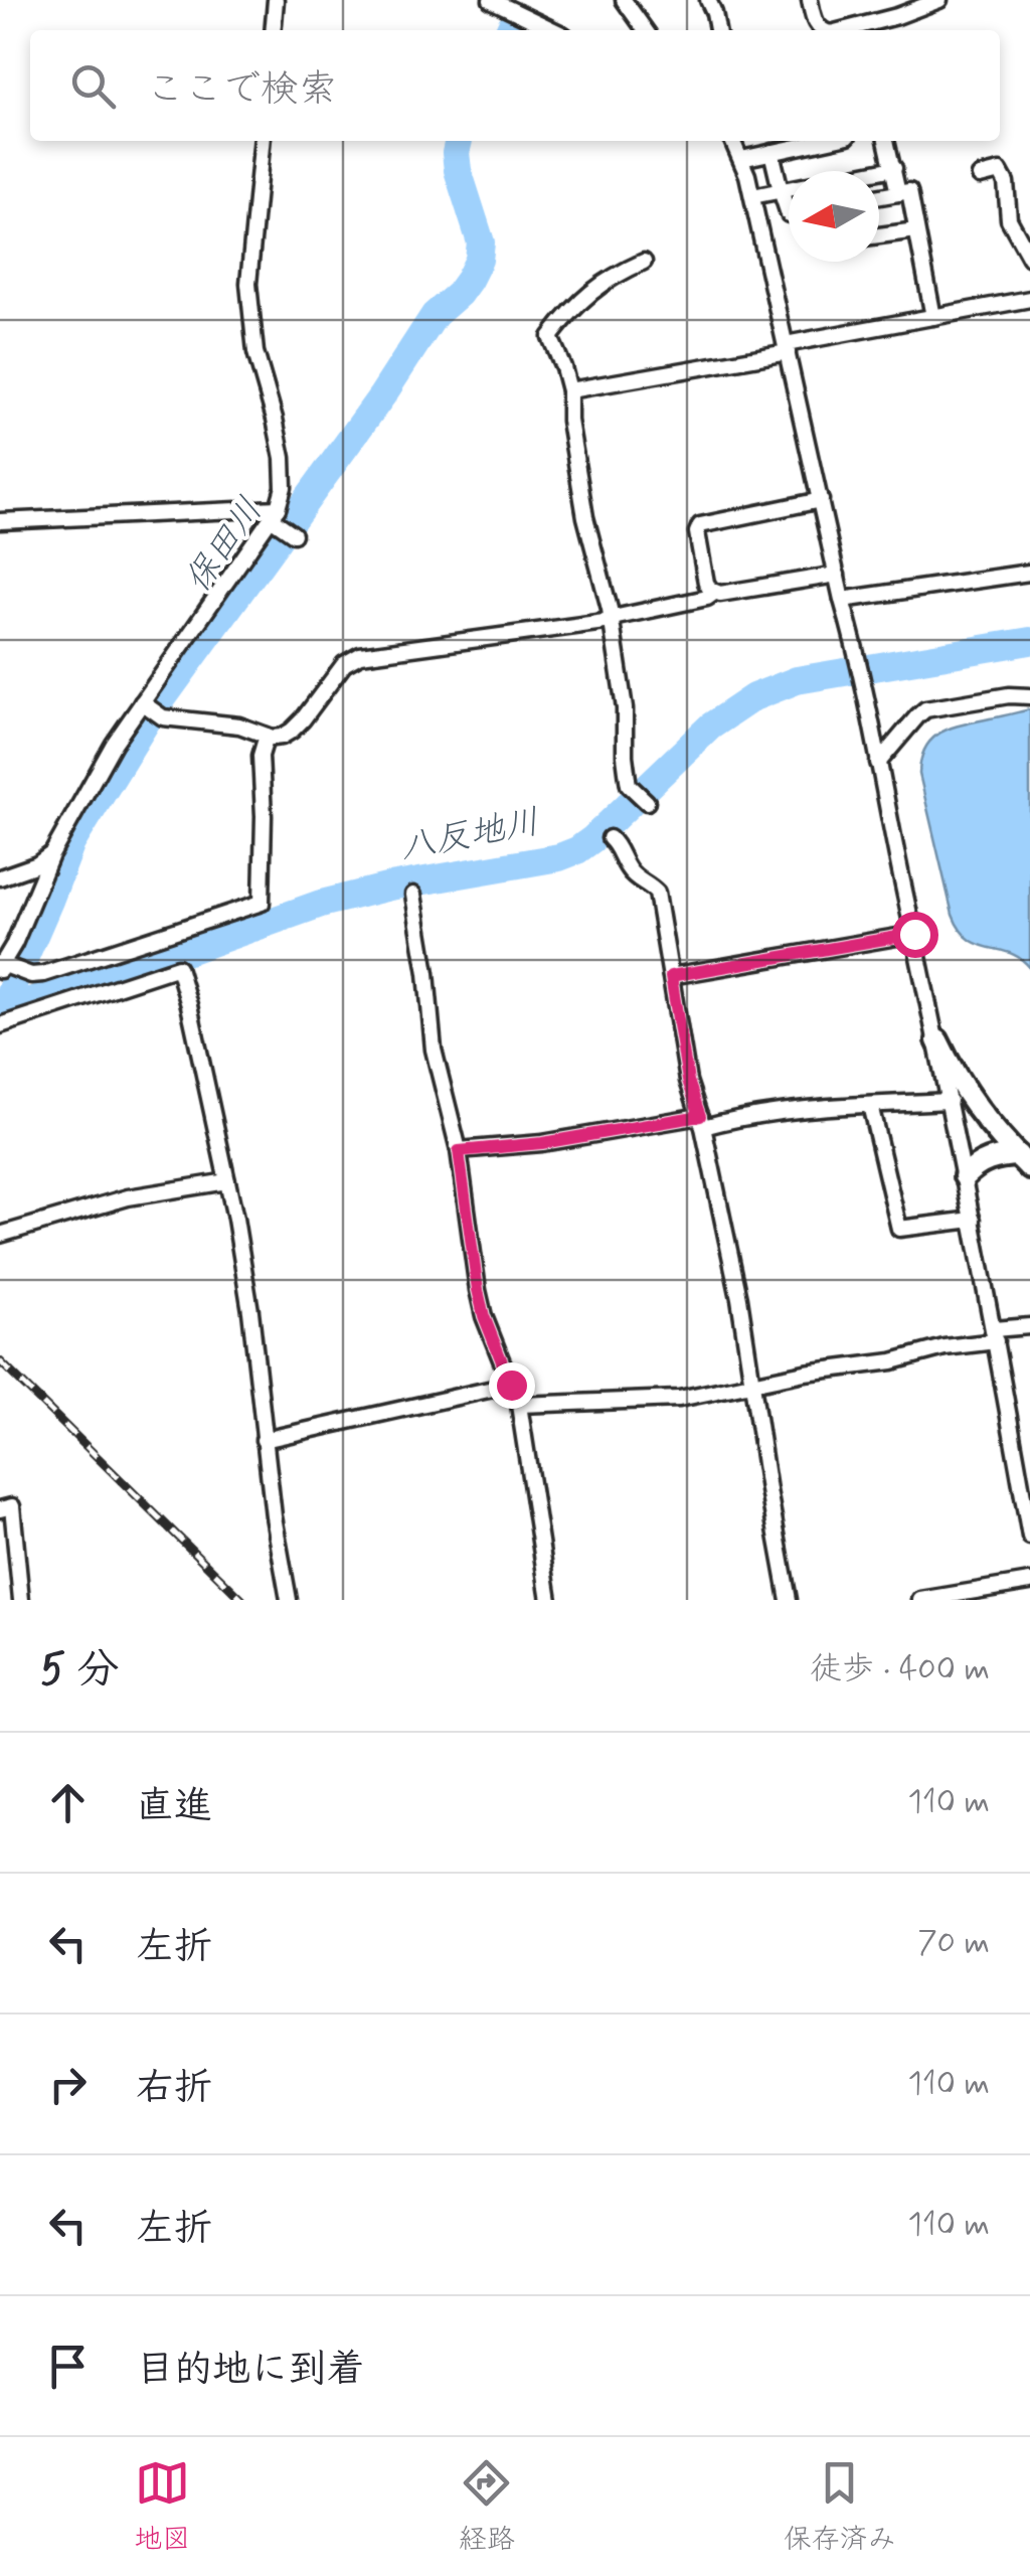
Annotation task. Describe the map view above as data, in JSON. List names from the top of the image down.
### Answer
{
  "water": ["保田川", "八反地川"],
  "north": "left",
  "page": {
    "search": "ここで検索",
    "heading": ["5 分", "徒歩 · 400 m"],
    "list": [
      ["直進", "110 m"],
      ["左折", "70 m"],
      ["右折", "110 m"],
      ["左折", "110 m"],
      "目的地に到着"
    ],
    "nav": ["地図", "経路", "保存済み"]
  }
}
